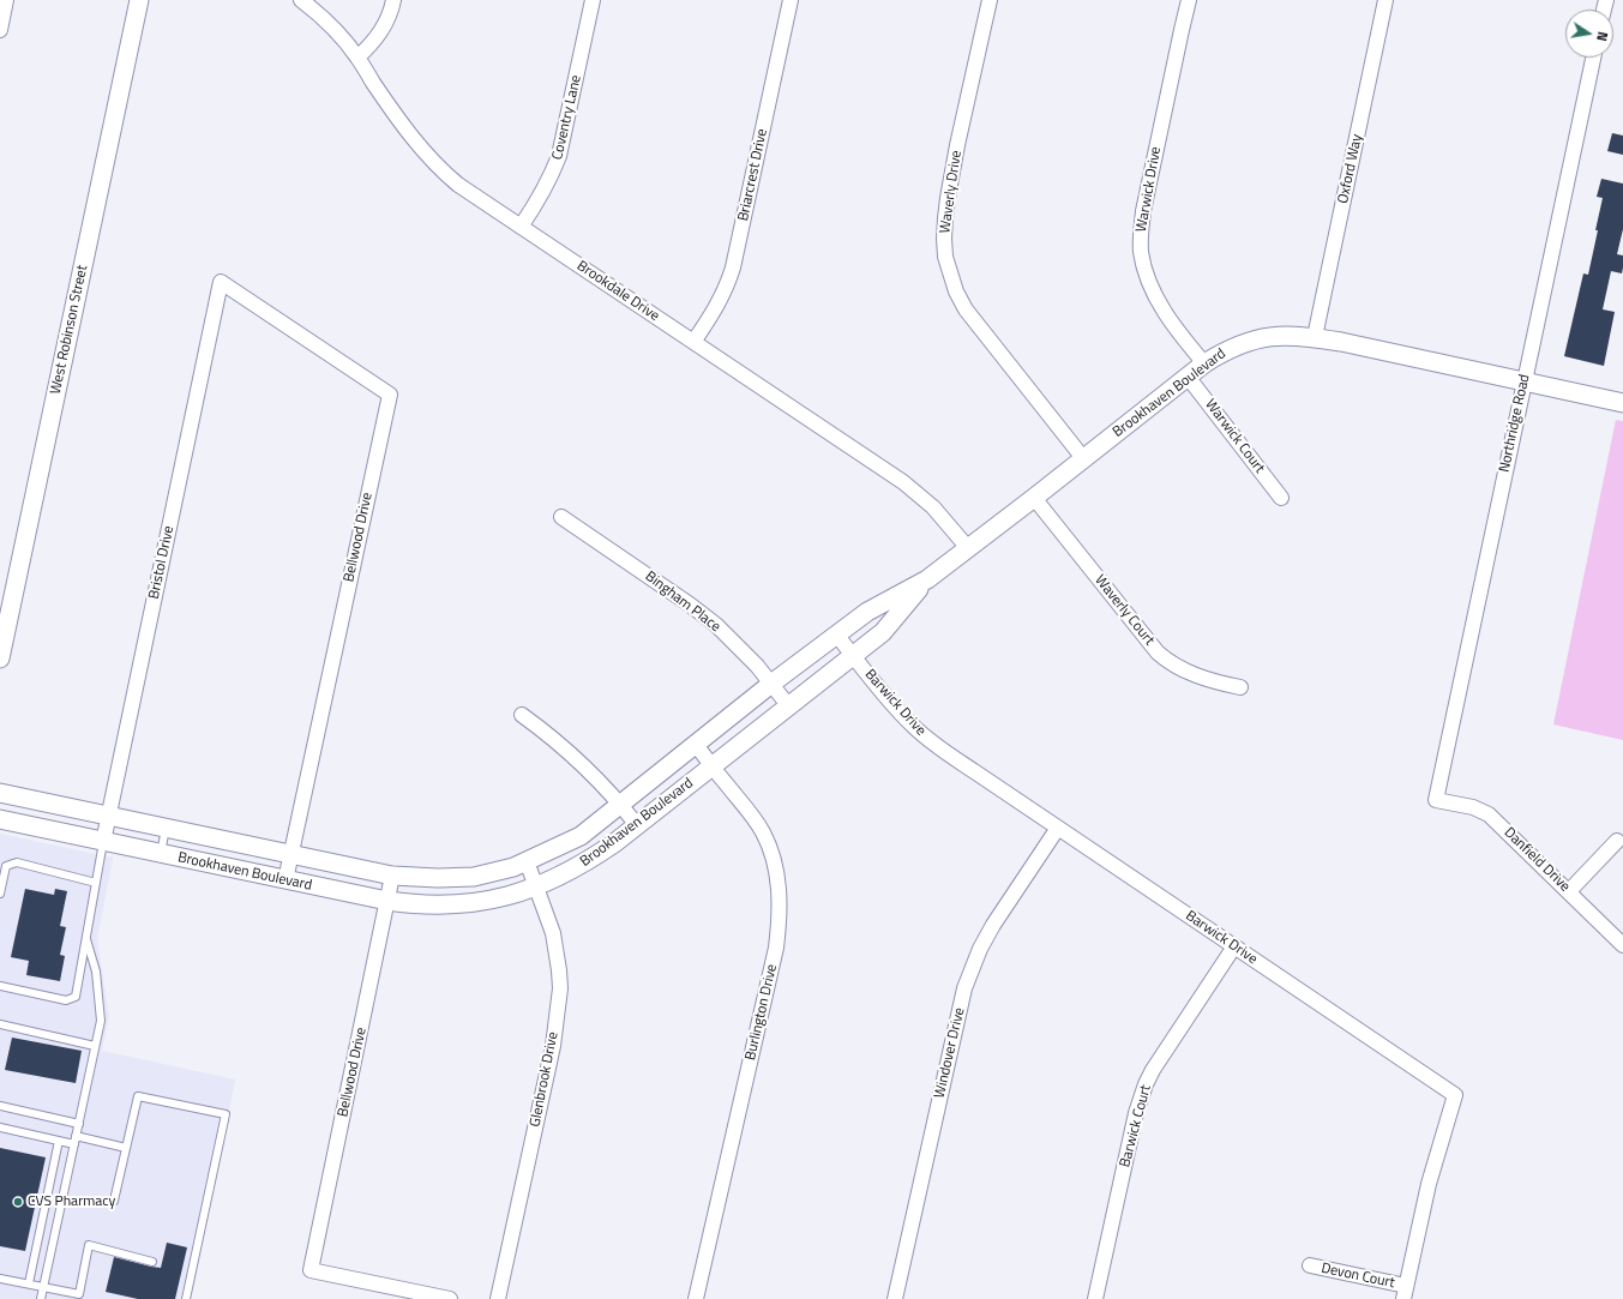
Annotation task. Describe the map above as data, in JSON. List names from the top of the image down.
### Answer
{
  "streets": {
    "street": [
      "Coventry Lane",
      "Oxford Way",
      "Briarcrest Drive",
      "Warwick Drive",
      "Waverly Drive",
      "Brookdale Drive",
      "West Robinson Street",
      "Brookhaven Boulevard",
      "Northridge Road",
      "Warwick Court",
      "Bellwood Drive",
      "Bristol Drive",
      "Bingham Place",
      "Waverly Court",
      "Barwick Drive",
      "Danfield Drive",
      "Burlington Drive",
      "Windover Drive",
      "Glenbrook Drive",
      "Barwick Court",
      "Devon Court"
    ]
  },
  "crossings": [
    ["Coventry Lane", "Brookdale Drive"],
    ["Oxford Way", "Brookhaven Boulevard"],
    ["Briarcrest Drive", "Brookdale Drive"],
    ["Warwick Drive", "Brookhaven Boulevard"],
    ["Waverly Drive", "Brookhaven Boulevard"],
    ["Brookdale Drive", "Brookhaven Boulevard"],
    ["Brookhaven Boulevard", "Northridge Road"],
    ["Brookhaven Boulevard", "Warwick Court"],
    ["Brookhaven Boulevard", "Bellwood Drive"],
    ["Brookhaven Boulevard", "Bristol Drive"],
    ["Brookhaven Boulevard", "Bingham Place"],
    ["Brookhaven Boulevard", "Waverly Court"],
    ["Brookhaven Boulevard", "Barwick Drive"],
    ["Brookhaven Boulevard", "Burlington Drive"],
    ["Brookhaven Boulevard", "Glenbrook Drive"],
    ["Northridge Road", "Danfield Drive"],
    ["Bellwood Drive", "Bristol Drive"],
    ["Barwick Drive", "Windover Drive"],
    ["Barwick Drive", "Barwick Court"],
    ["Barwick Drive", "Devon Court"]
  ],
  "places": ["CVS Pharmacy"],
  "north": "right"
}
